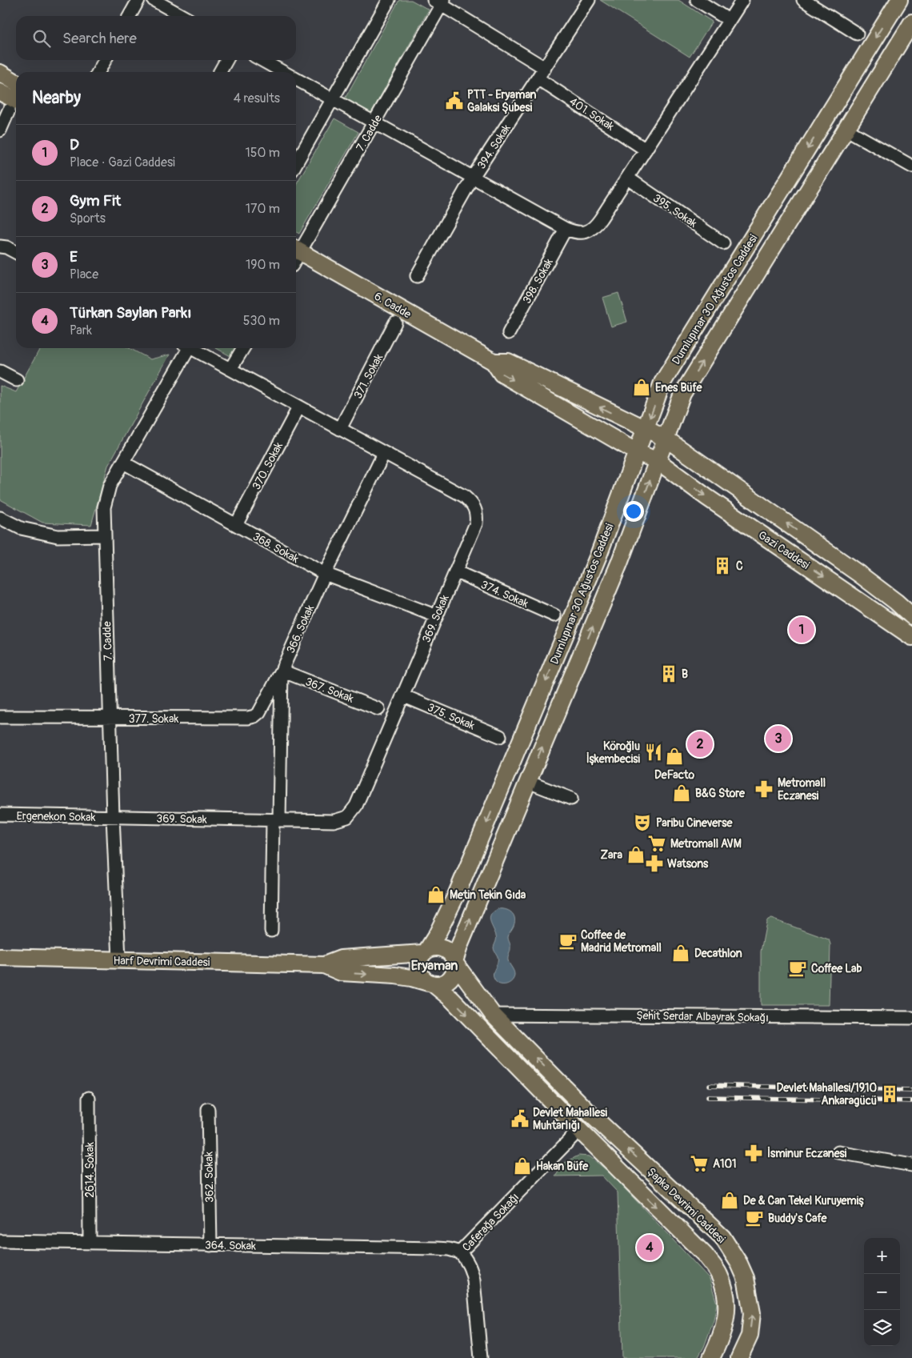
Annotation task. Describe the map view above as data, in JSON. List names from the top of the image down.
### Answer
{
  "streets": {
    "main road": [
      "Dumlupınar 30 Ağustos Caddesi",
      "6. Cadde",
      "Gazi Caddesi",
      "Harf Devrimi Caddesi",
      "Şapka Devrimi Caddesi"
    ],
    "street": [
      "401. Sokak",
      "7. Cadde",
      "394. Sokak",
      "395. Sokak",
      "398. Sokak",
      "371. Sokak",
      "370. Sokak",
      "368. Sokak",
      "374. Sokak",
      "369. Sokak",
      "366. Sokak",
      "367. Sokak",
      "375. Sokak",
      "377. Sokak",
      "Ergenekon Sokak",
      "Şehit Serdar Albayrak Sokağı",
      "2614. Sokak",
      "362. Sokak",
      "Caferağa Sokağı",
      "364. Sokak"
    ]
  },
  "crossings": [
    ["401. Sokak", "394. Sokak"],
    ["7. Cadde", "368. Sokak"],
    ["7. Cadde", "369. Sokak"],
    ["7. Cadde", "377. Sokak"],
    ["7. Cadde", "Ergenekon Sokak"],
    ["7. Cadde", "Harf Devrimi Caddesi"],
    ["Dumlupınar 30 Ağustos Caddesi", "6. Cadde"],
    ["Dumlupınar 30 Ağustos Caddesi", "Gazi Caddesi"],
    ["Dumlupınar 30 Ağustos Caddesi", "Harf Devrimi Caddesi"],
    ["Dumlupınar 30 Ağustos Caddesi", "Şapka Devrimi Caddesi"],
    ["6. Cadde", "Gazi Caddesi"],
    ["371. Sokak", "369. Sokak"],
    ["370. Sokak", "368. Sokak"],
    ["370. Sokak", "369. Sokak"],
    ["368. Sokak", "369. Sokak"],
    ["368. Sokak", "366. Sokak"],
    ["374. Sokak", "369. Sokak"],
    ["369. Sokak", "366. Sokak"],
    ["369. Sokak", "375. Sokak"],
    ["369. Sokak", "Ergenekon Sokak"],
    ["366. Sokak", "367. Sokak"],
    ["366. Sokak", "377. Sokak"],
    ["367. Sokak", "377. Sokak"],
    ["Harf Devrimi Caddesi", "Şapka Devrimi Caddesi"],
    ["Şehit Serdar Albayrak Sokağı", "Şapka Devrimi Caddesi"],
    ["2614. Sokak", "364. Sokak"],
    ["362. Sokak", "364. Sokak"],
    ["Şapka Devrimi Caddesi", "Caferağa Sokağı"],
    ["Caferağa Sokağı", "364. Sokak"]
  ],
  "districts": ["Eryaman"],
  "places": {
    "public building": ["PTT - Eryaman Galaksi Şubesi", "Devlet Mahallesi Muhtarlığı"],
    "shop": [
      "Enes Büfe",
      "DeFacto",
      "B&G Store",
      "Zara",
      "Metin Tekin Gıda",
      "Decathlon",
      "Hakan Büfe",
      "De & Can Tekel Kuruyemiş"
    ],
    "building": ["C", "B", "Devlet Mahallesi/1910 Ankaragücü"],
    "restaurant": ["Köroğlu İşkembecisi"],
    "pharmacy": ["Metromall Eczanesi", "Watsons", "İsminur Eczanesi"],
    "theatre": ["Paribu Cineverse"],
    "supermarket": ["Metromall AVM", "A101"],
    "cafe": ["Coffee de Madrid Metromall", "Coffee Lab", "Buddy's Cafe"]
  },
  "page": {
    "search": "Search here",
    "heading": ["Nearby", "4 results"],
    "list": [
      {
        "mark": "1",
        "name": "D",
        "note": "Place · Gazi Caddesi",
        "value": "150 m"
      },
      {
        "mark": "2",
        "name": "Gym Fit",
        "note": "Sports",
        "value": "170 m"
      },
      {
        "mark": "3",
        "name": "E",
        "note": "Place",
        "value": "190 m"
      },
      {
        "mark": "4",
        "name": "Türkan Saylan Parkı",
        "note": "Park",
        "value": "530 m"
      }
    ],
    "pins": [
      "1",
      "3",
      "2",
      "4"
    ],
    "map_buttons": ["+", "−"]
  }
}
